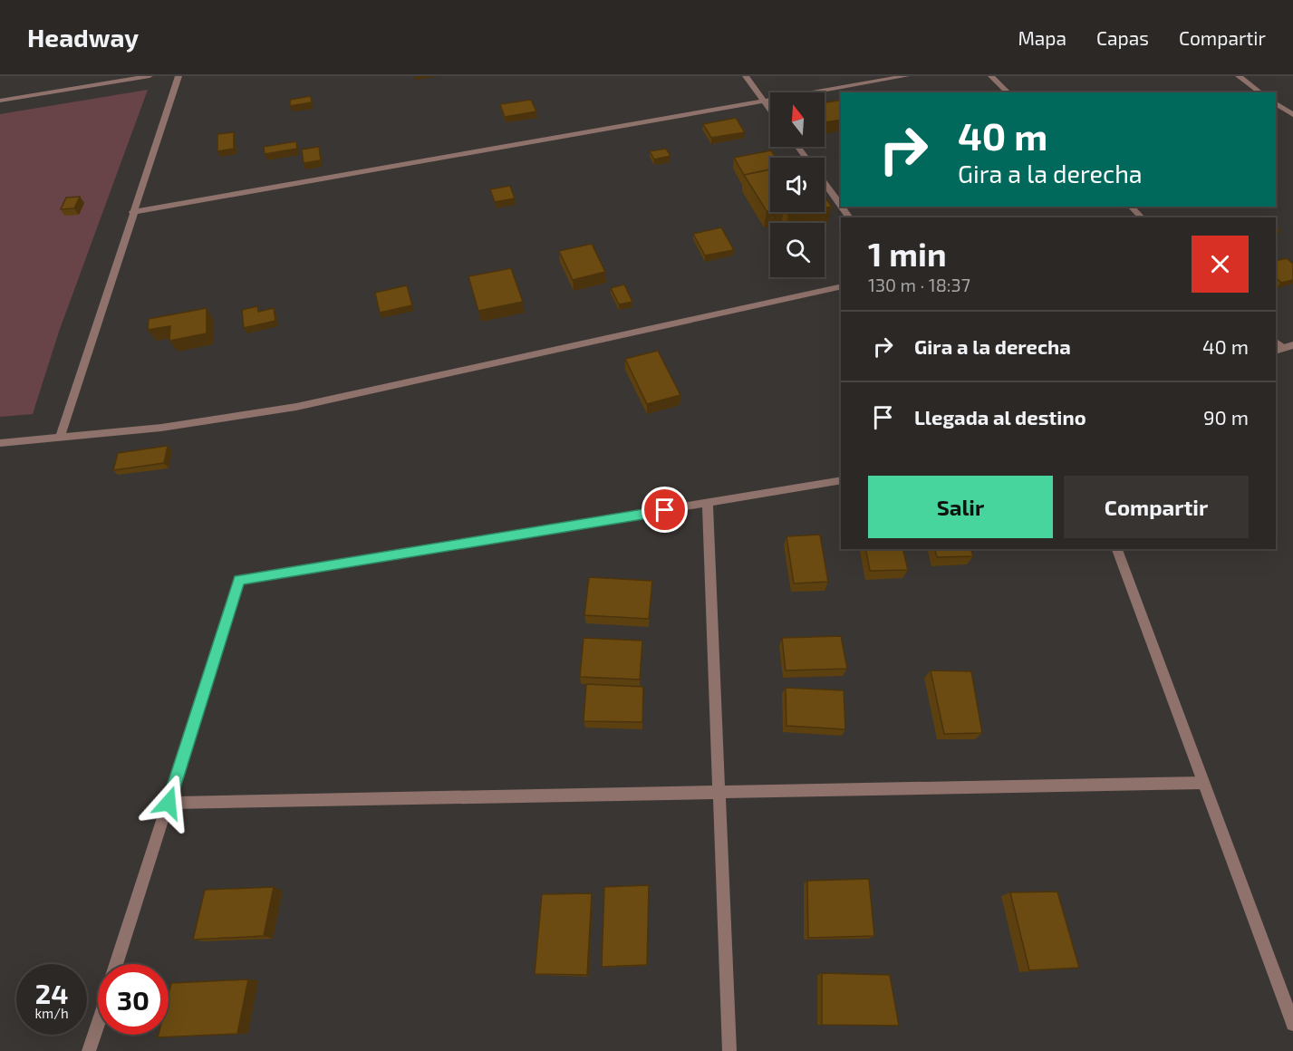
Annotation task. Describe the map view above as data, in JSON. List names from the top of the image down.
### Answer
{
  "north": "top",
  "page": {
    "header": "Headway",
    "nav": ["Mapa", "Capas", "Compartir"],
    "turn": ["40 m", "Gira a la derecha"],
    "heading": ["1 min", "130 m · 18:37"],
    "list": [
      {
        "name": "Gira a la derecha",
        "value": "40 m"
      },
      {
        "name": "Llegada al destino",
        "value": "90 m"
      }
    ],
    "buttons": ["Salir", "Compartir"],
    "speed": "24 km/h",
    "limit": "30"
  }
}
